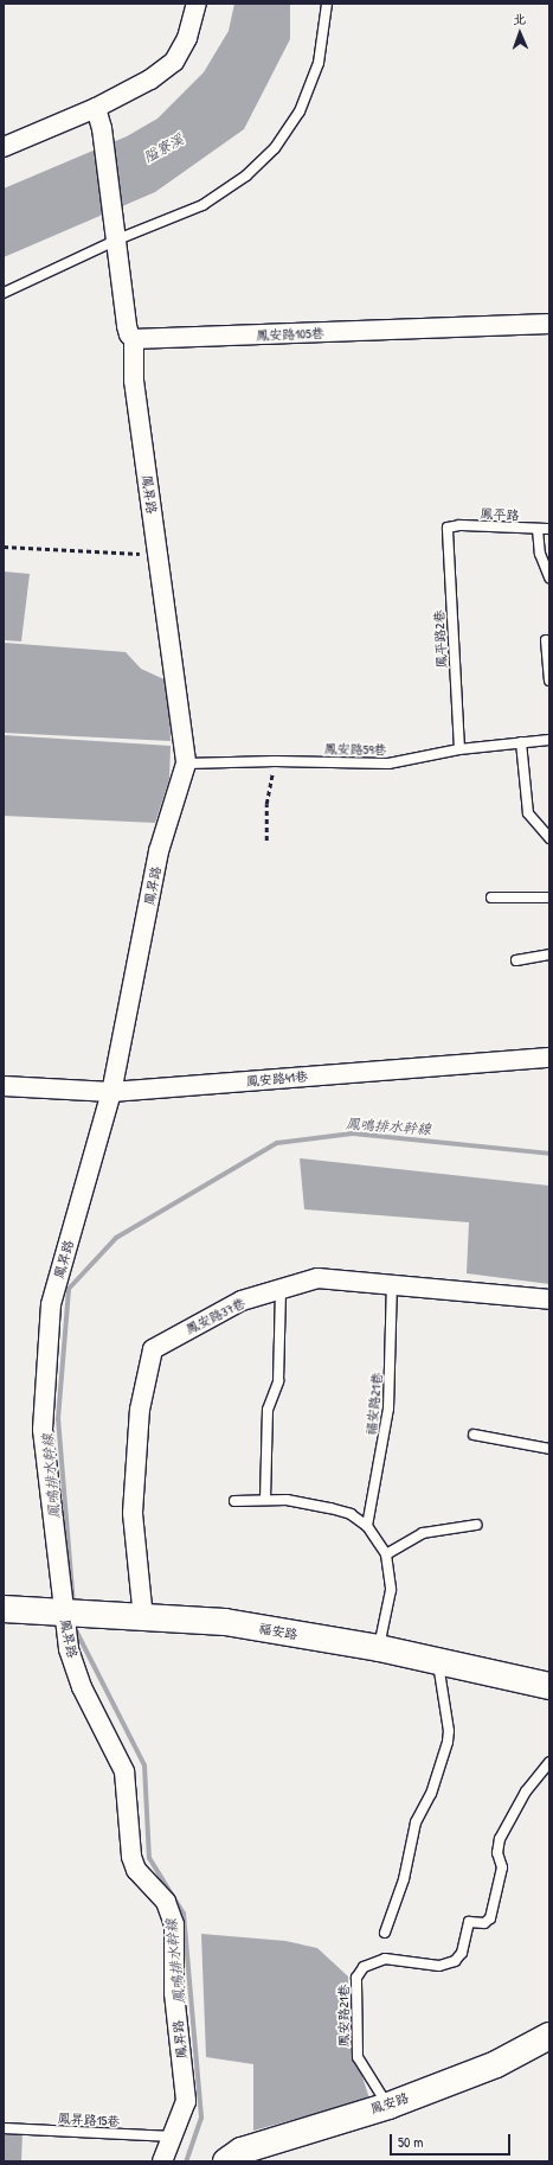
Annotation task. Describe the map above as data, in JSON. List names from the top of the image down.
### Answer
{
  "streets": {
    "street": [
      "鳳安路105巷",
      "鳳昇路",
      "鳳安路41巷",
      "鳳安路37巷",
      "福安路",
      "鳳安路"
    ],
    "lane": [
      "鳳平路",
      "鳳平路2巷",
      "鳳安路59巷",
      "福安路21巷",
      "鳳安路21巷",
      "鳳昇路15巷"
    ]
  },
  "crossings": [
    ["鳳安路105巷", "鳳昇路"],
    ["鳳昇路", "鳳安路59巷"],
    ["鳳昇路", "鳳安路41巷"],
    ["鳳昇路", "福安路"],
    ["鳳昇路", "鳳昇路15巷"],
    ["鳳平路", "鳳平路2巷"],
    ["鳳平路2巷", "鳳安路59巷"],
    ["鳳安路37巷", "福安路21巷"],
    ["鳳安路37巷", "福安路"],
    ["鳳安路21巷", "鳳安路"]
  ],
  "water": ["隘寮溪", "鳳鳴排水幹線"],
  "scale_bar": "50 m",
  "north": "top"
}
